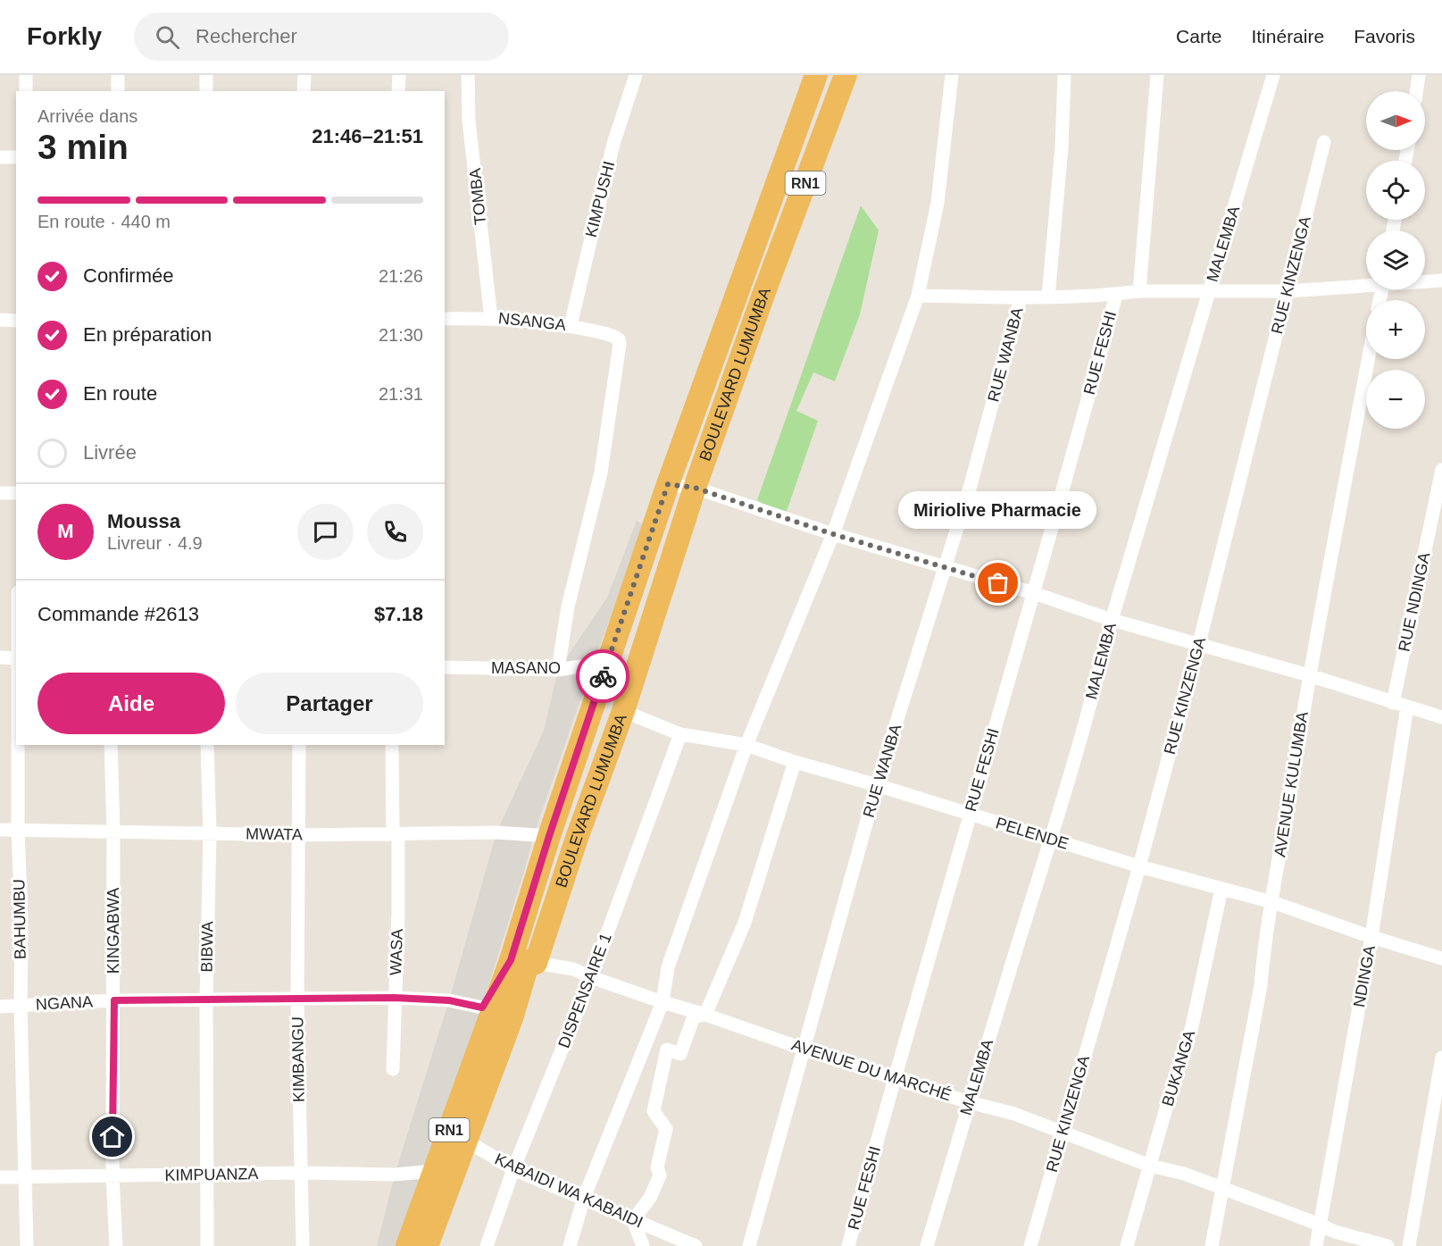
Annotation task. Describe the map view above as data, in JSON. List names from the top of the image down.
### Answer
{
  "streets": {
    "highway": ["RN1", "BOULEVARD LUMUMBA"],
    "street": [
      "TOMBA",
      "KIMPUSHI",
      "MALEMBA",
      "RUE KINZENGA",
      "NSANGA",
      "RUE FESHI",
      "RUE WANBA",
      "RUE NDINGA",
      "MASANO",
      "AVENUE KULUMBA",
      "PELENDE",
      "MWATA",
      "BAHUMBU",
      "KINGABWA",
      "BIBWA",
      "WASA",
      "NDINGA",
      "DISPENSAIRE 1",
      "NGANA",
      "KIMBANGU",
      "BUKANGA",
      "AVENUE DU MARCHÉ",
      "KIMPUANZA",
      "KABAIDI WA KABAIDI"
    ]
  },
  "crossings": [
    ["TOMBA", "NSANGA"],
    ["KIMPUSHI", "NSANGA"],
    ["MALEMBA", "PELENDE"],
    ["MALEMBA", "AVENUE DU MARCHÉ"],
    ["RUE KINZENGA", "PELENDE"],
    ["RUE KINZENGA", "AVENUE DU MARCHÉ"],
    ["NSANGA", "MASANO"],
    ["RUE FESHI", "PELENDE"],
    ["RUE FESHI", "AVENUE DU MARCHÉ"],
    ["RUE WANBA", "PELENDE"],
    ["RUE WANBA", "AVENUE DU MARCHÉ"],
    ["BOULEVARD LUMUMBA", "MASANO"],
    ["BOULEVARD LUMUMBA", "PELENDE"],
    ["BOULEVARD LUMUMBA", "MWATA"],
    ["BOULEVARD LUMUMBA", "NGANA"],
    ["BOULEVARD LUMUMBA", "AVENUE DU MARCHÉ"],
    ["AVENUE KULUMBA", "PELENDE"],
    ["AVENUE KULUMBA", "AVENUE DU MARCHÉ"],
    ["PELENDE", "NDINGA"],
    ["PELENDE", "DISPENSAIRE 1"],
    ["PELENDE", "BUKANGA"],
    ["MWATA", "BAHUMBU"],
    ["MWATA", "KINGABWA"],
    ["MWATA", "BIBWA"],
    ["MWATA", "WASA"],
    ["MWATA", "KIMBANGU"],
    ["BAHUMBU", "NGANA"],
    ["BAHUMBU", "KIMPUANZA"],
    ["KINGABWA", "NGANA"],
    ["KINGABWA", "KIMPUANZA"],
    ["BIBWA", "NGANA"],
    ["BIBWA", "KIMPUANZA"],
    ["WASA", "NGANA"],
    ["NDINGA", "AVENUE DU MARCHÉ"],
    ["DISPENSAIRE 1", "AVENUE DU MARCHÉ"],
    ["DISPENSAIRE 1", "KABAIDI WA KABAIDI"],
    ["NGANA", "KIMBANGU"],
    ["KIMBANGU", "KIMPUANZA"],
    ["BUKANGA", "AVENUE DU MARCHÉ"]
  ],
  "places": ["Miriolive Pharmacie"],
  "north": "right",
  "page": {
    "header": "Forkly",
    "search": "Rechercher",
    "nav": ["Carte", "Itinéraire", "Favoris"],
    "map_buttons": ["+", "−"],
    "heading": ["3 min", "Arrivée dans", "21:46–21:51"],
    "panel": [
      "Moussa",
      "Livreur · 4.9",
      "Commande #2613",
      "$7.18"
    ],
    "bar": "En route · 440 m",
    "list": [
      ["Confirmée", "21:26"],
      ["En préparation", "21:30"],
      ["En route", "21:31"],
      "Livrée"
    ],
    "bubble": "Miriolive Pharmacie",
    "round": "M",
    "buttons": ["Aide", "Partager"]
  }
}
